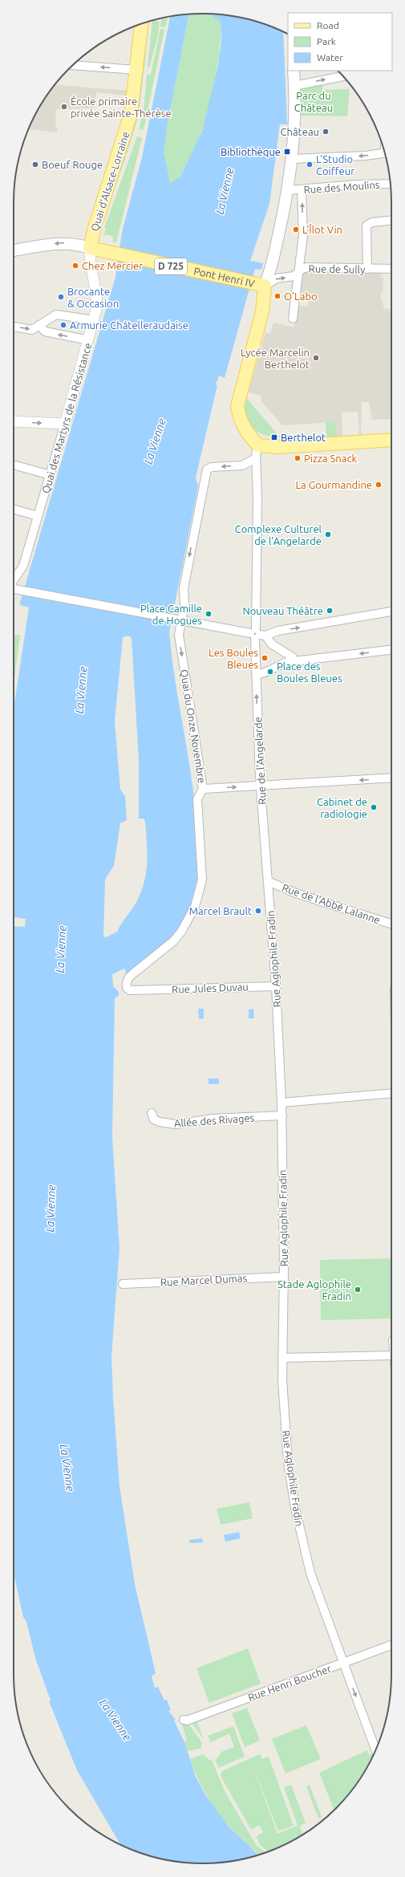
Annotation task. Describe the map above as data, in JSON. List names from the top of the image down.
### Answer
{
  "streets": {
    "main road": ["Quai d'Alsace-Lorraine", "D 725", "Pont Henri IV"],
    "street": [
      "Rue des Moulins",
      "Rue de Sully",
      "Quai des Martyrs de la Résistance",
      "Quai du Onze Novembre",
      "Rue de l'Angelarde",
      "Rue de l'Abbé Lalanne",
      "Rue Aglophile Fradin",
      "Rue Jules Duvau",
      "Allée des Rivages",
      "Rue Marcel Dumas",
      "Rue Henri Boucher"
    ]
  },
  "crossings": [
    ["Quai d'Alsace-Lorraine", "D 725"],
    ["Quai d'Alsace-Lorraine", "Pont Henri IV"],
    ["Quai d'Alsace-Lorraine", "Quai des Martyrs de la Résistance"],
    ["D 725", "Pont Henri IV"],
    ["D 725", "Quai des Martyrs de la Résistance"],
    ["Rue de Sully", "Pont Henri IV"],
    ["Pont Henri IV", "Quai des Martyrs de la Résistance"],
    ["Quai du Onze Novembre", "Rue de l'Angelarde"],
    ["Quai du Onze Novembre", "Rue Jules Duvau"],
    ["Rue de l'Angelarde", "Rue de l'Abbé Lalanne"],
    ["Rue de l'Angelarde", "Rue Aglophile Fradin"],
    ["Rue de l'Abbé Lalanne", "Rue Aglophile Fradin"],
    ["Rue Aglophile Fradin", "Rue Jules Duvau"],
    ["Rue Aglophile Fradin", "Allée des Rivages"],
    ["Rue Aglophile Fradin", "Rue Marcel Dumas"],
    ["Rue Aglophile Fradin", "Rue Henri Boucher"]
  ],
  "one_way": ["Quai du Onze Novembre"],
  "water": ["La Vienne"],
  "parks": ["Parc du Château"],
  "places": {
    "other": [
      "École primaire privée Sainte-Thérèse",
      "Château",
      "Boeuf Rouge",
      "L'Studio Coiffeur",
      "L'Îlot Vin",
      "Chez Mercier",
      "O'Labo",
      "Brocante & Occasion",
      "Armurie Châtelleraudaise",
      "Lycée Marcelin Berthelot",
      "Pizza Snack",
      "La Gourmandine",
      "Complexe Culturel de l'Angelarde",
      "Nouveau Théâtre",
      "Place Camille de Hogues",
      "Les Boules Bleues",
      "Place des Boules Bleues",
      "Cabinet de radiologie",
      "Marcel Brault",
      "Stade Aglophile Fradin"
    ],
    "transit": ["Bibliothèque", "Berthelot"]
  },
  "legend": ["Road", "Park", "Water"]
}
